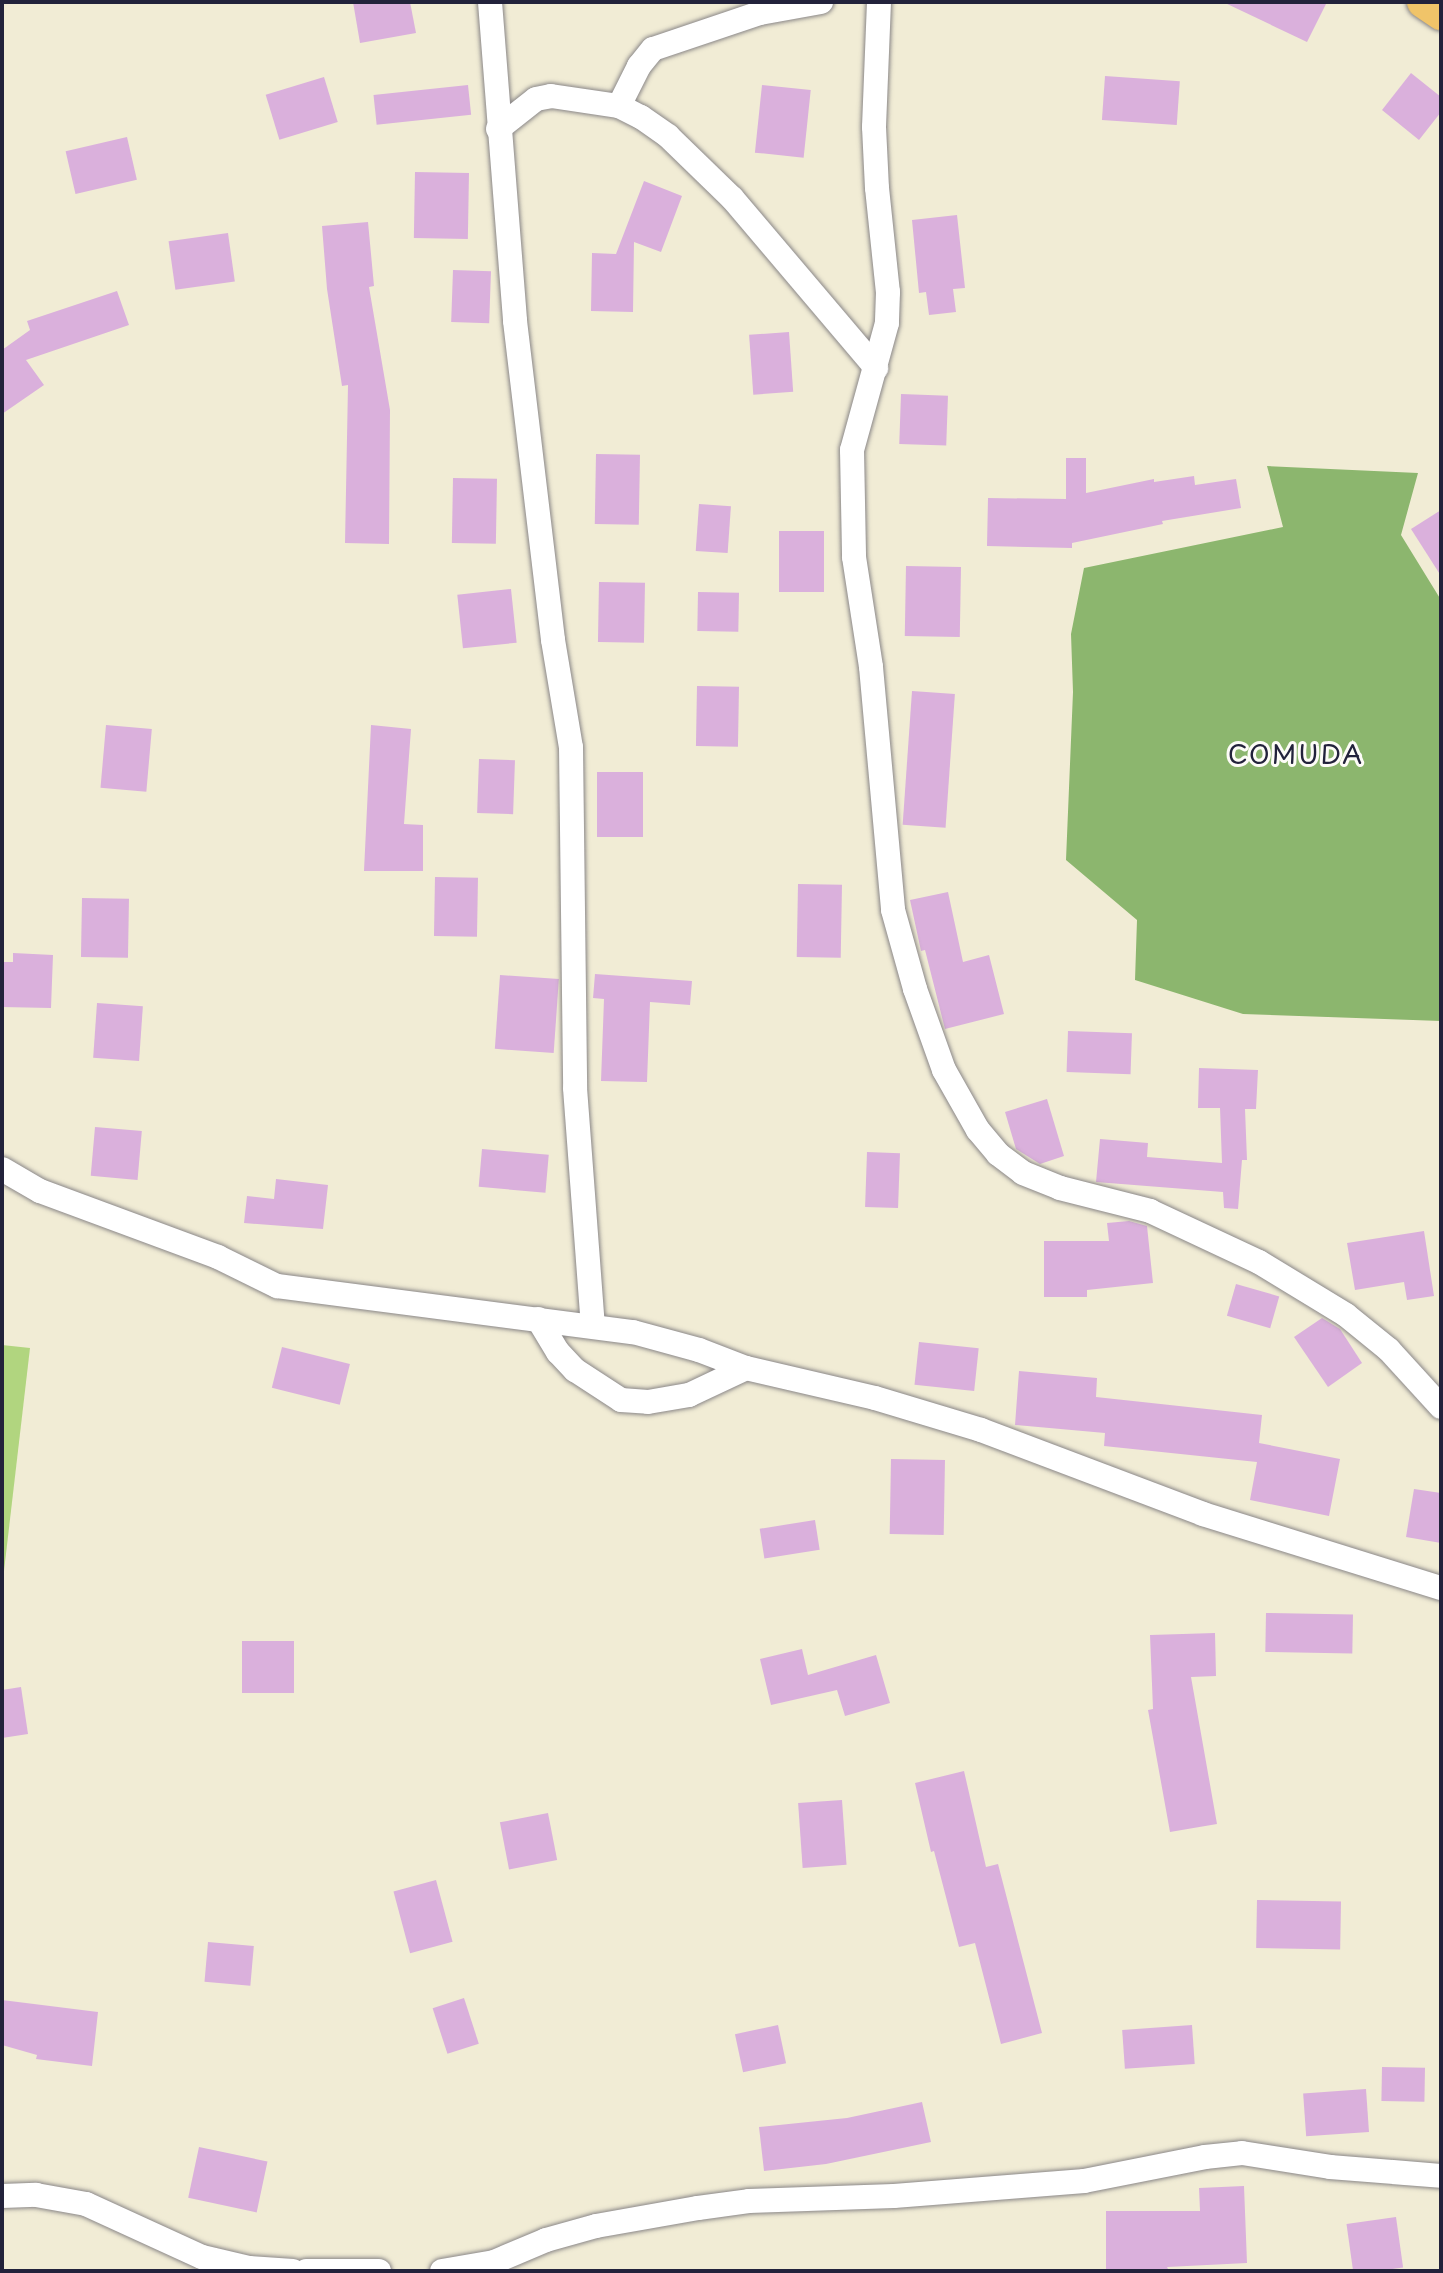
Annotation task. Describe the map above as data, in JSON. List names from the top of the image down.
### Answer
{
  "districts": ["COMUDA"]
}
